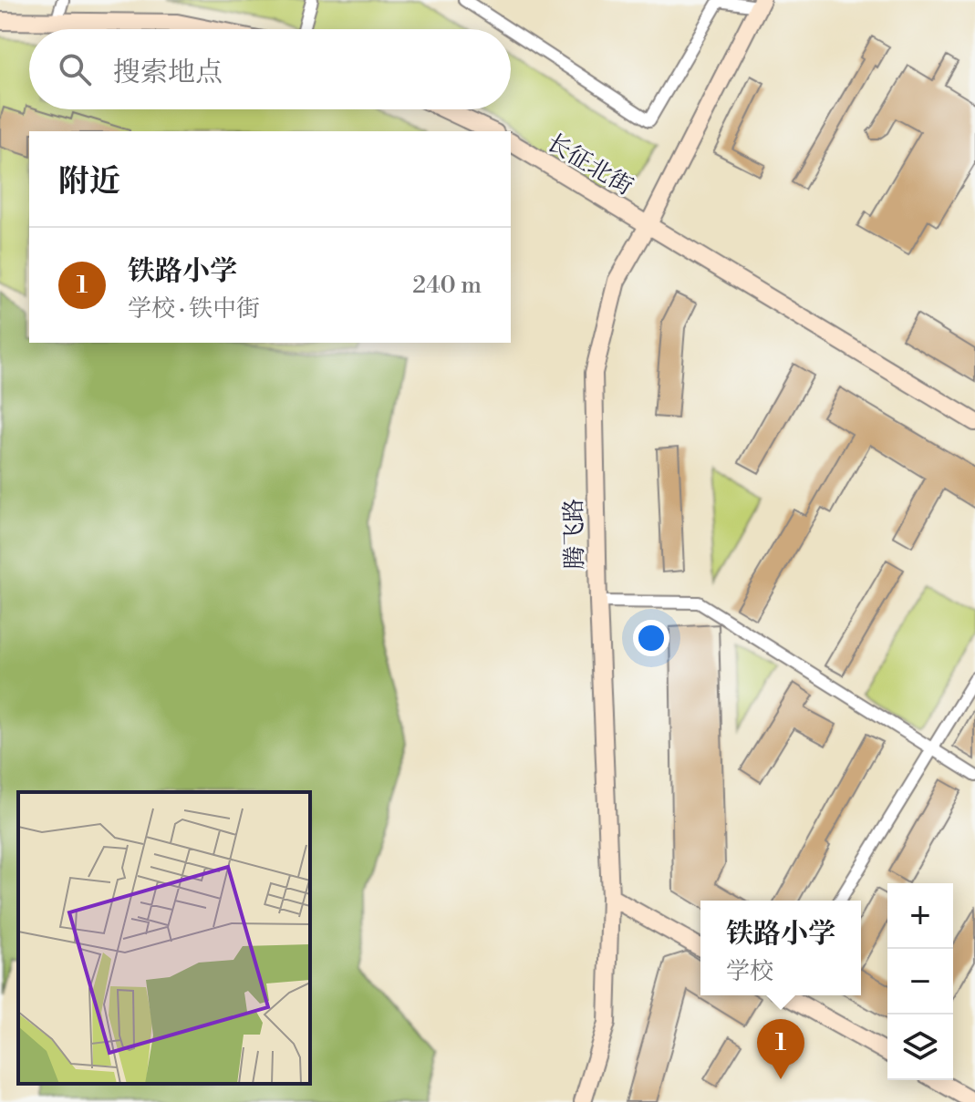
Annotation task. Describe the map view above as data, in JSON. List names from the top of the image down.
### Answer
{
  "streets": {
    "street": ["长征北街", "腾飞路"]
  },
  "crossings": [
    ["长征北街", "腾飞路"]
  ],
  "page": {
    "search": "搜索地点",
    "heading": "附近",
    "list": [
      {
        "mark": "1",
        "name": "铁路小学",
        "note": "学校 · 铁中街",
        "value": "240 m"
      }
    ],
    "map_buttons": ["+", "−"],
    "popup": ["铁路小学", "学校"],
    "pins": "1"
  }
}
